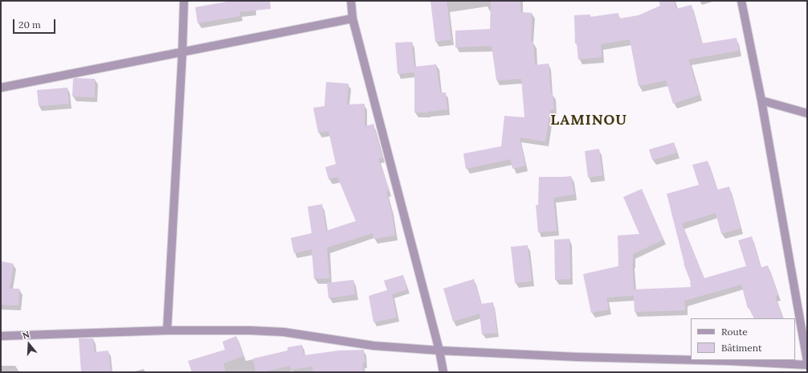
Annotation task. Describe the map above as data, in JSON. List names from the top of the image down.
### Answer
{
  "districts": ["LAMINOU"],
  "legend": ["Route", "Bâtiment"],
  "scale_bar": "20 m",
  "north": "top"
}
